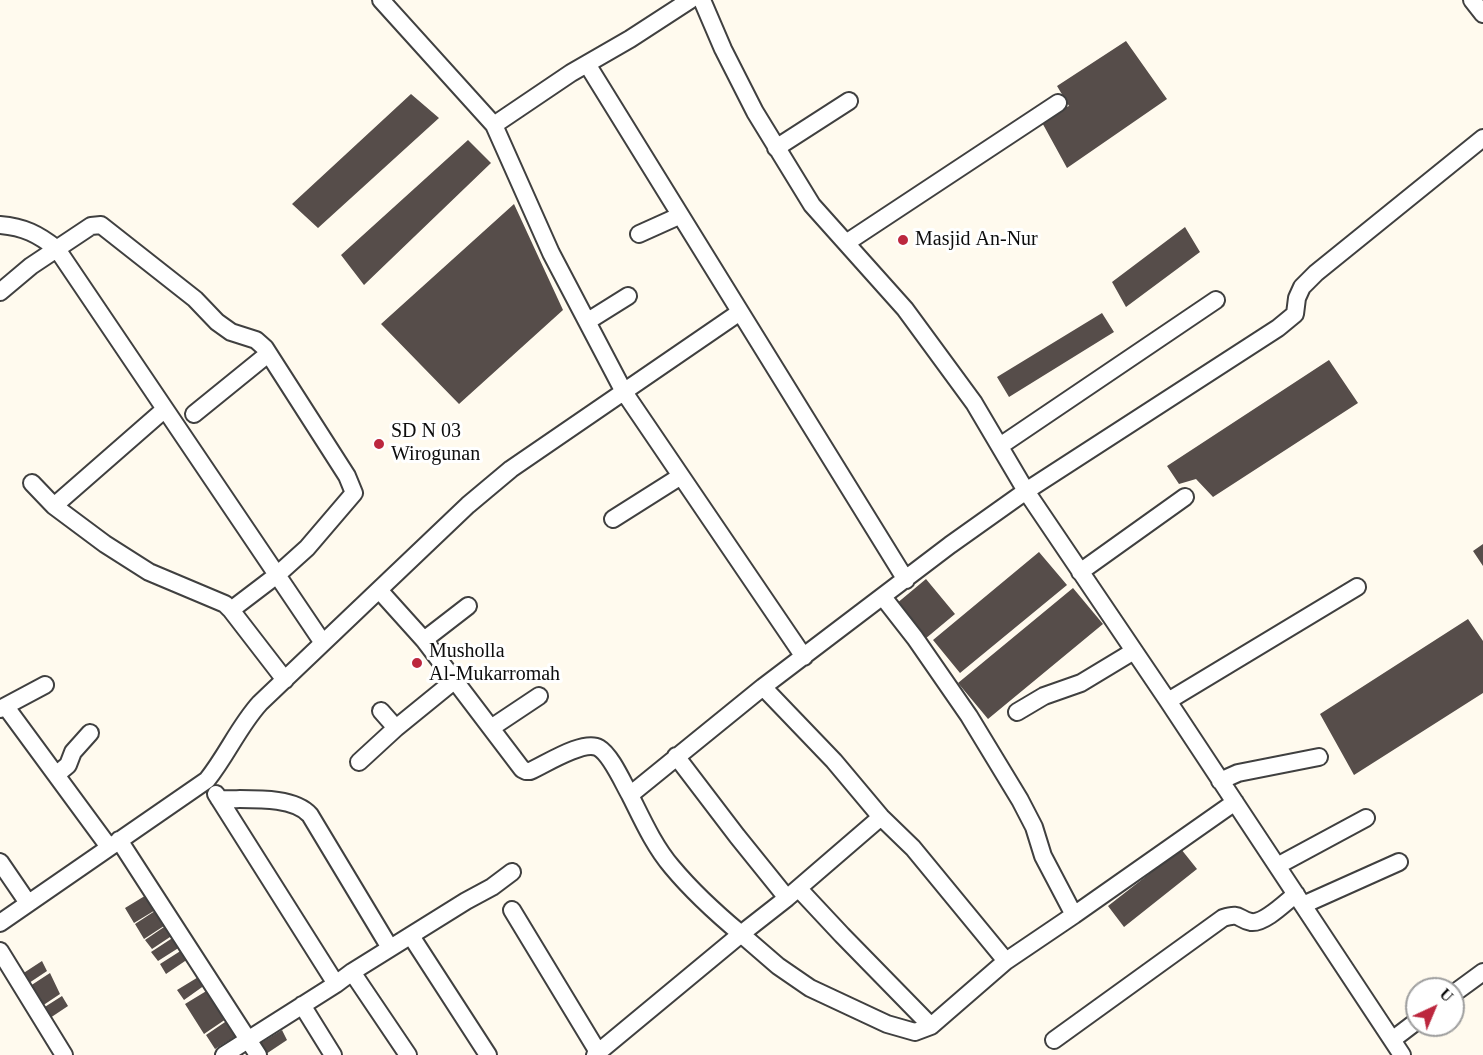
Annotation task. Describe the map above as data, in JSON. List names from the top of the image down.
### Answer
{
  "places": ["Masjid An-Nur", "SD N 03 Wirogunan", "Musholla Al-Mukarromah"],
  "north": "top right"
}
